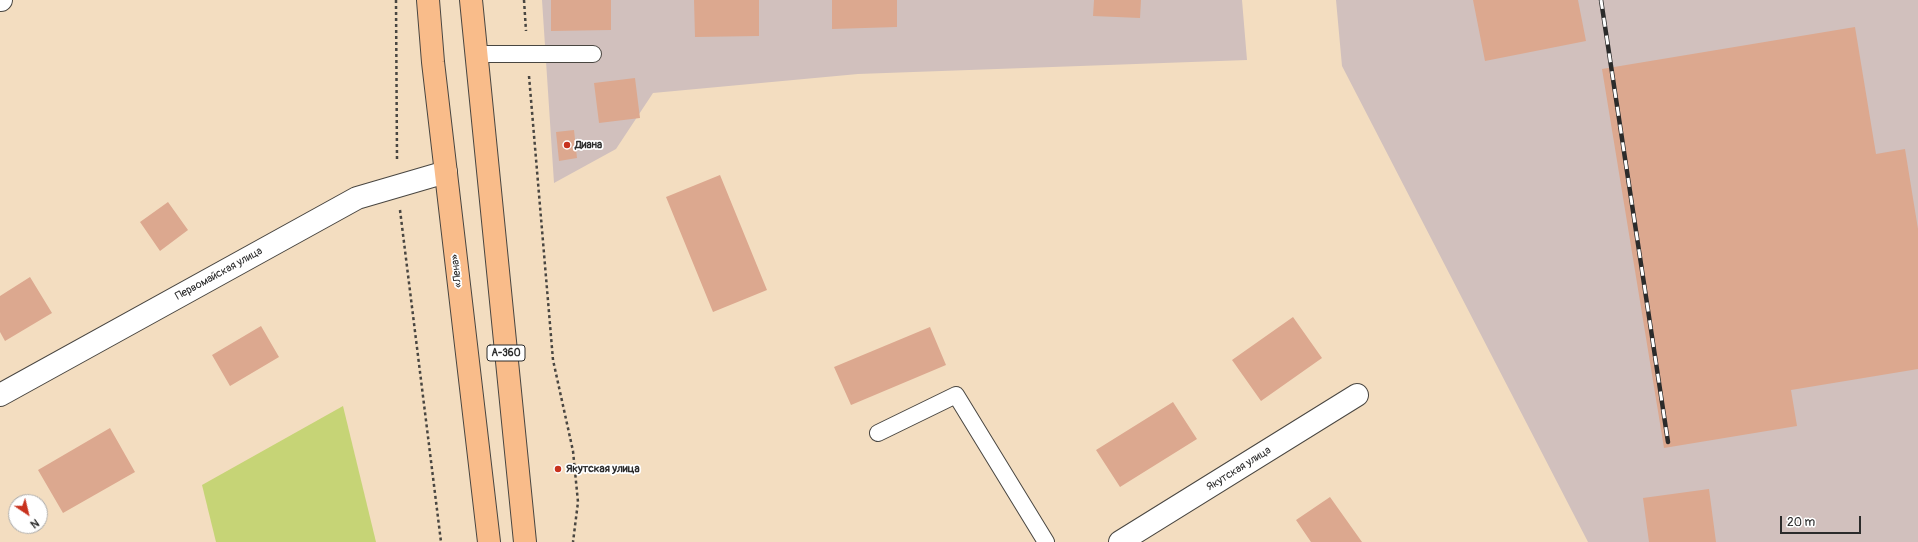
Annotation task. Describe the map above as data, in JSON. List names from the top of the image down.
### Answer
{
  "streets": {
    "highway": ["«Лена»", "А-360"],
    "street": ["Первомайская улица", "Якутская улица"]
  },
  "crossings": [
    ["«Лена»", "Первомайская улица"]
  ],
  "places": ["Диана", "Якутская улица"],
  "scale_bar": "20 m",
  "north": "bottom right"
}
